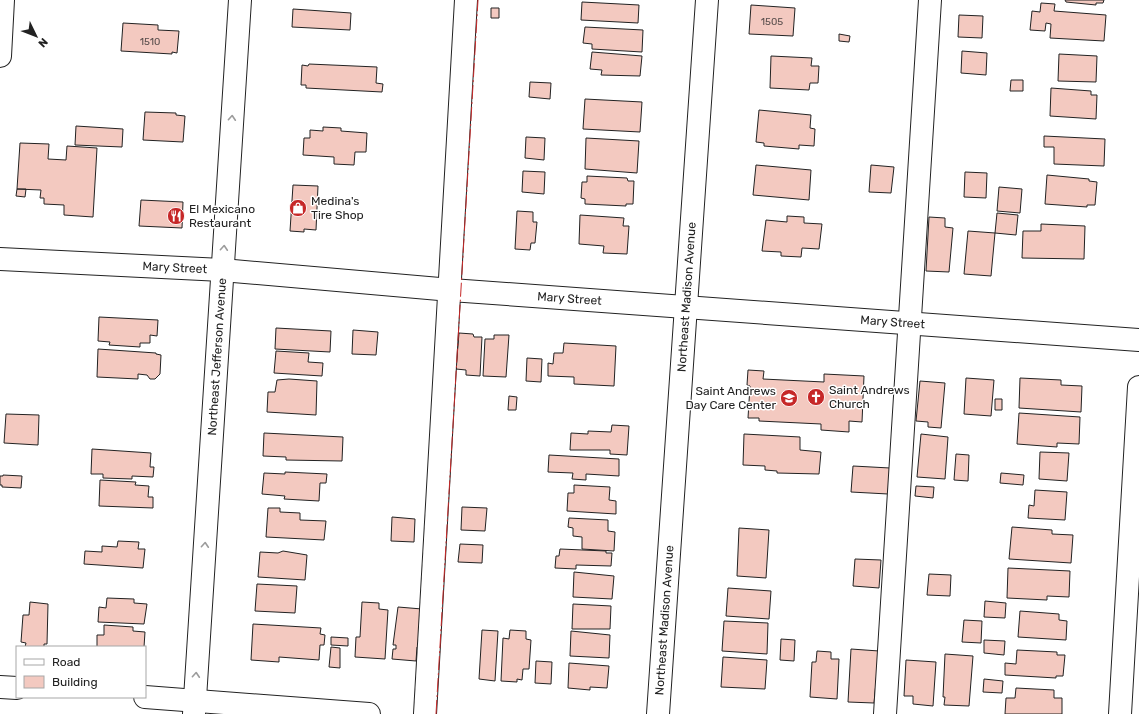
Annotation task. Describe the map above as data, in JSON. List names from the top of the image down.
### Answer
{
  "streets": {
    "street": ["Mary Street", "Northeast Madison Avenue", "Northeast Jefferson Avenue"]
  },
  "crossings": [
    ["Mary Street", "Northeast Madison Avenue"],
    ["Mary Street", "Northeast Jefferson Avenue"]
  ],
  "one_way": ["Northeast Jefferson Avenue"],
  "places": {
    "shop": ["Medina's Tire Shop"],
    "restaurant": ["El Mexicano Restaurant"],
    "church": ["Saint Andrews Church"],
    "school or university": ["Saint Andrews Day Care Center"]
  },
  "house_numbers": ["1505", "1510"],
  "legend": ["Road", "Building"],
  "north": "bottom right"
}
